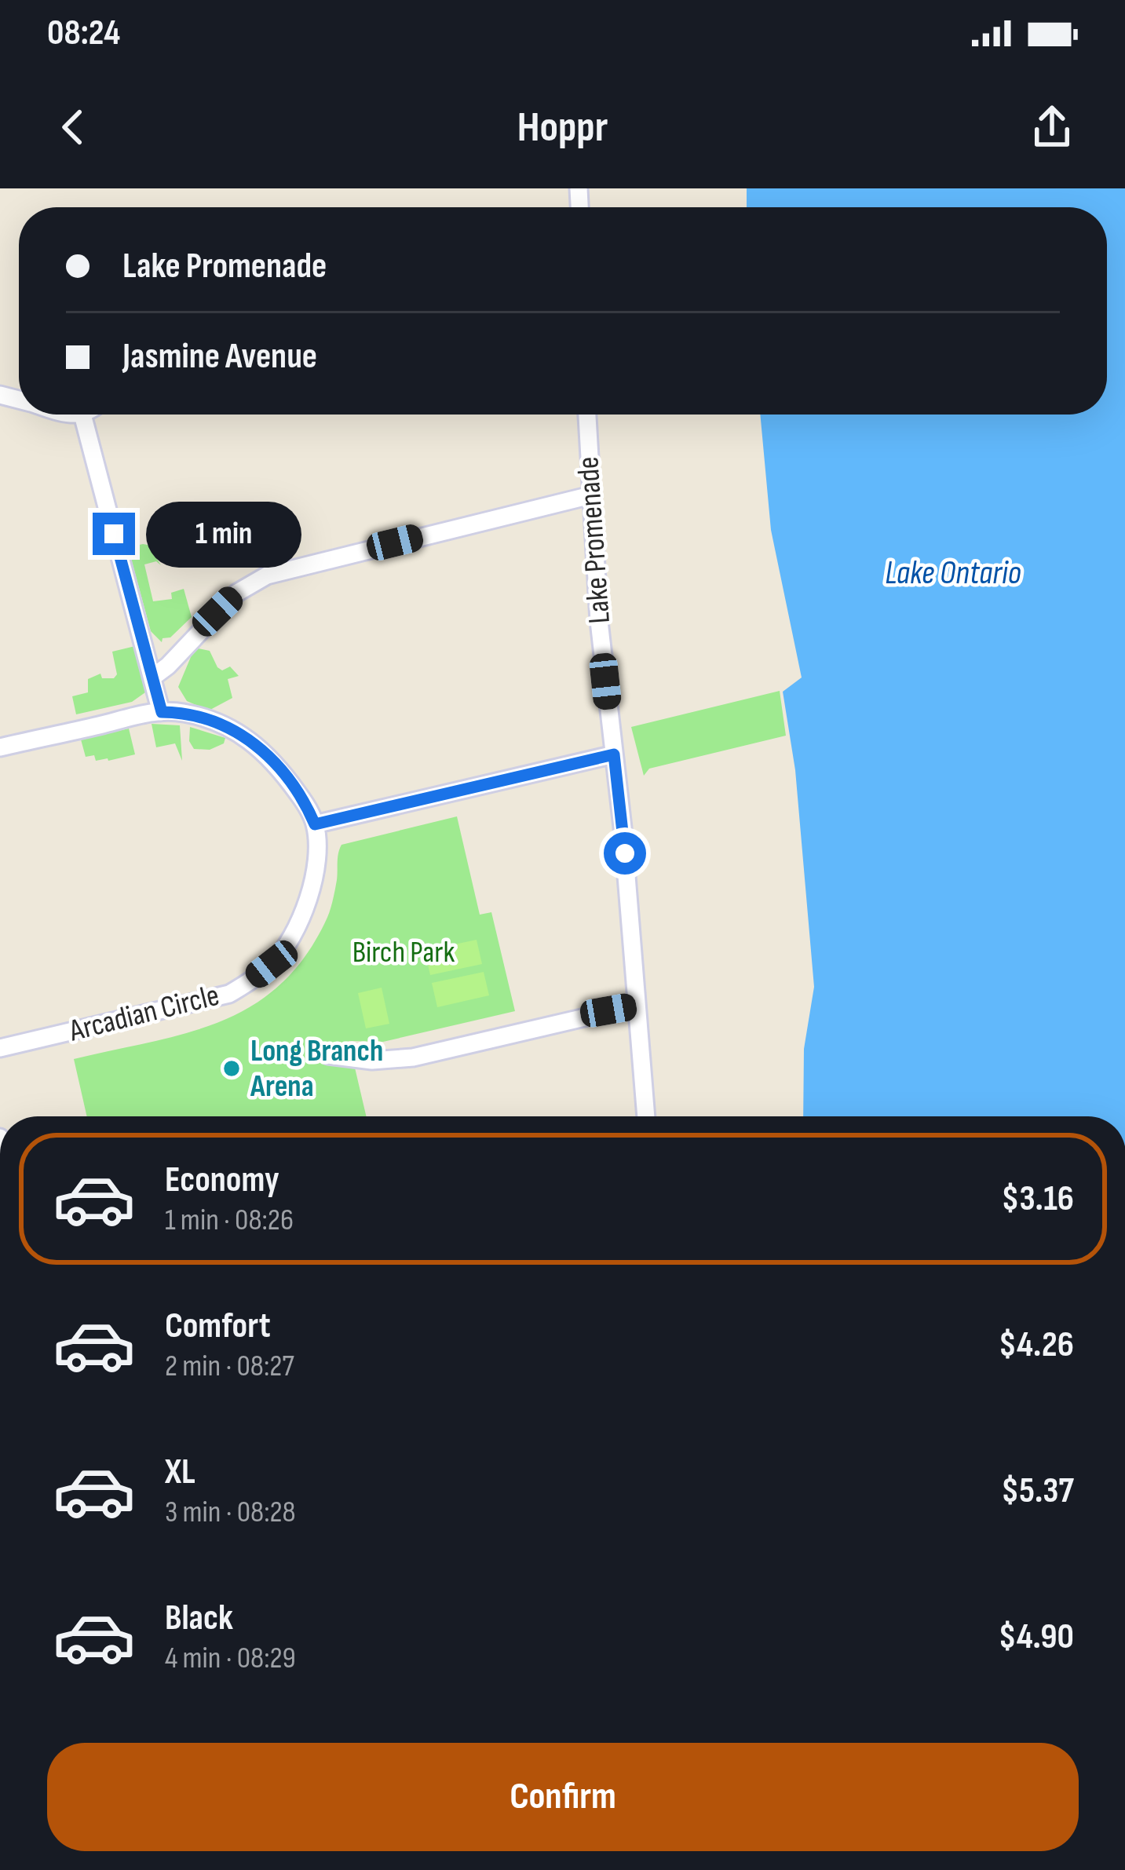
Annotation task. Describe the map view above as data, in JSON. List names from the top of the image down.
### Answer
{
  "streets": {
    "street": ["Lake Promenade", "Arcadian Circle"]
  },
  "water": ["Lake Ontario"],
  "parks": ["Birch Park"],
  "places": ["Long Branch Arena"],
  "page": {
    "status": "08:24",
    "header": "Hoppr",
    "banner": ["Lake Promenade", "Jasmine Avenue"],
    "bubble": "1 min",
    "list": [
      {
        "name": "Economy",
        "note": "1 min · 08:26",
        "value": "$3.16"
      },
      {
        "name": "Comfort",
        "note": "2 min · 08:27",
        "value": "$4.26"
      },
      {
        "name": "XL",
        "note": "3 min · 08:28",
        "value": "$5.37"
      },
      {
        "name": "Black",
        "note": "4 min · 08:29",
        "value": "$4.90"
      }
    ],
    "buttons": "Confirm"
  }
}
